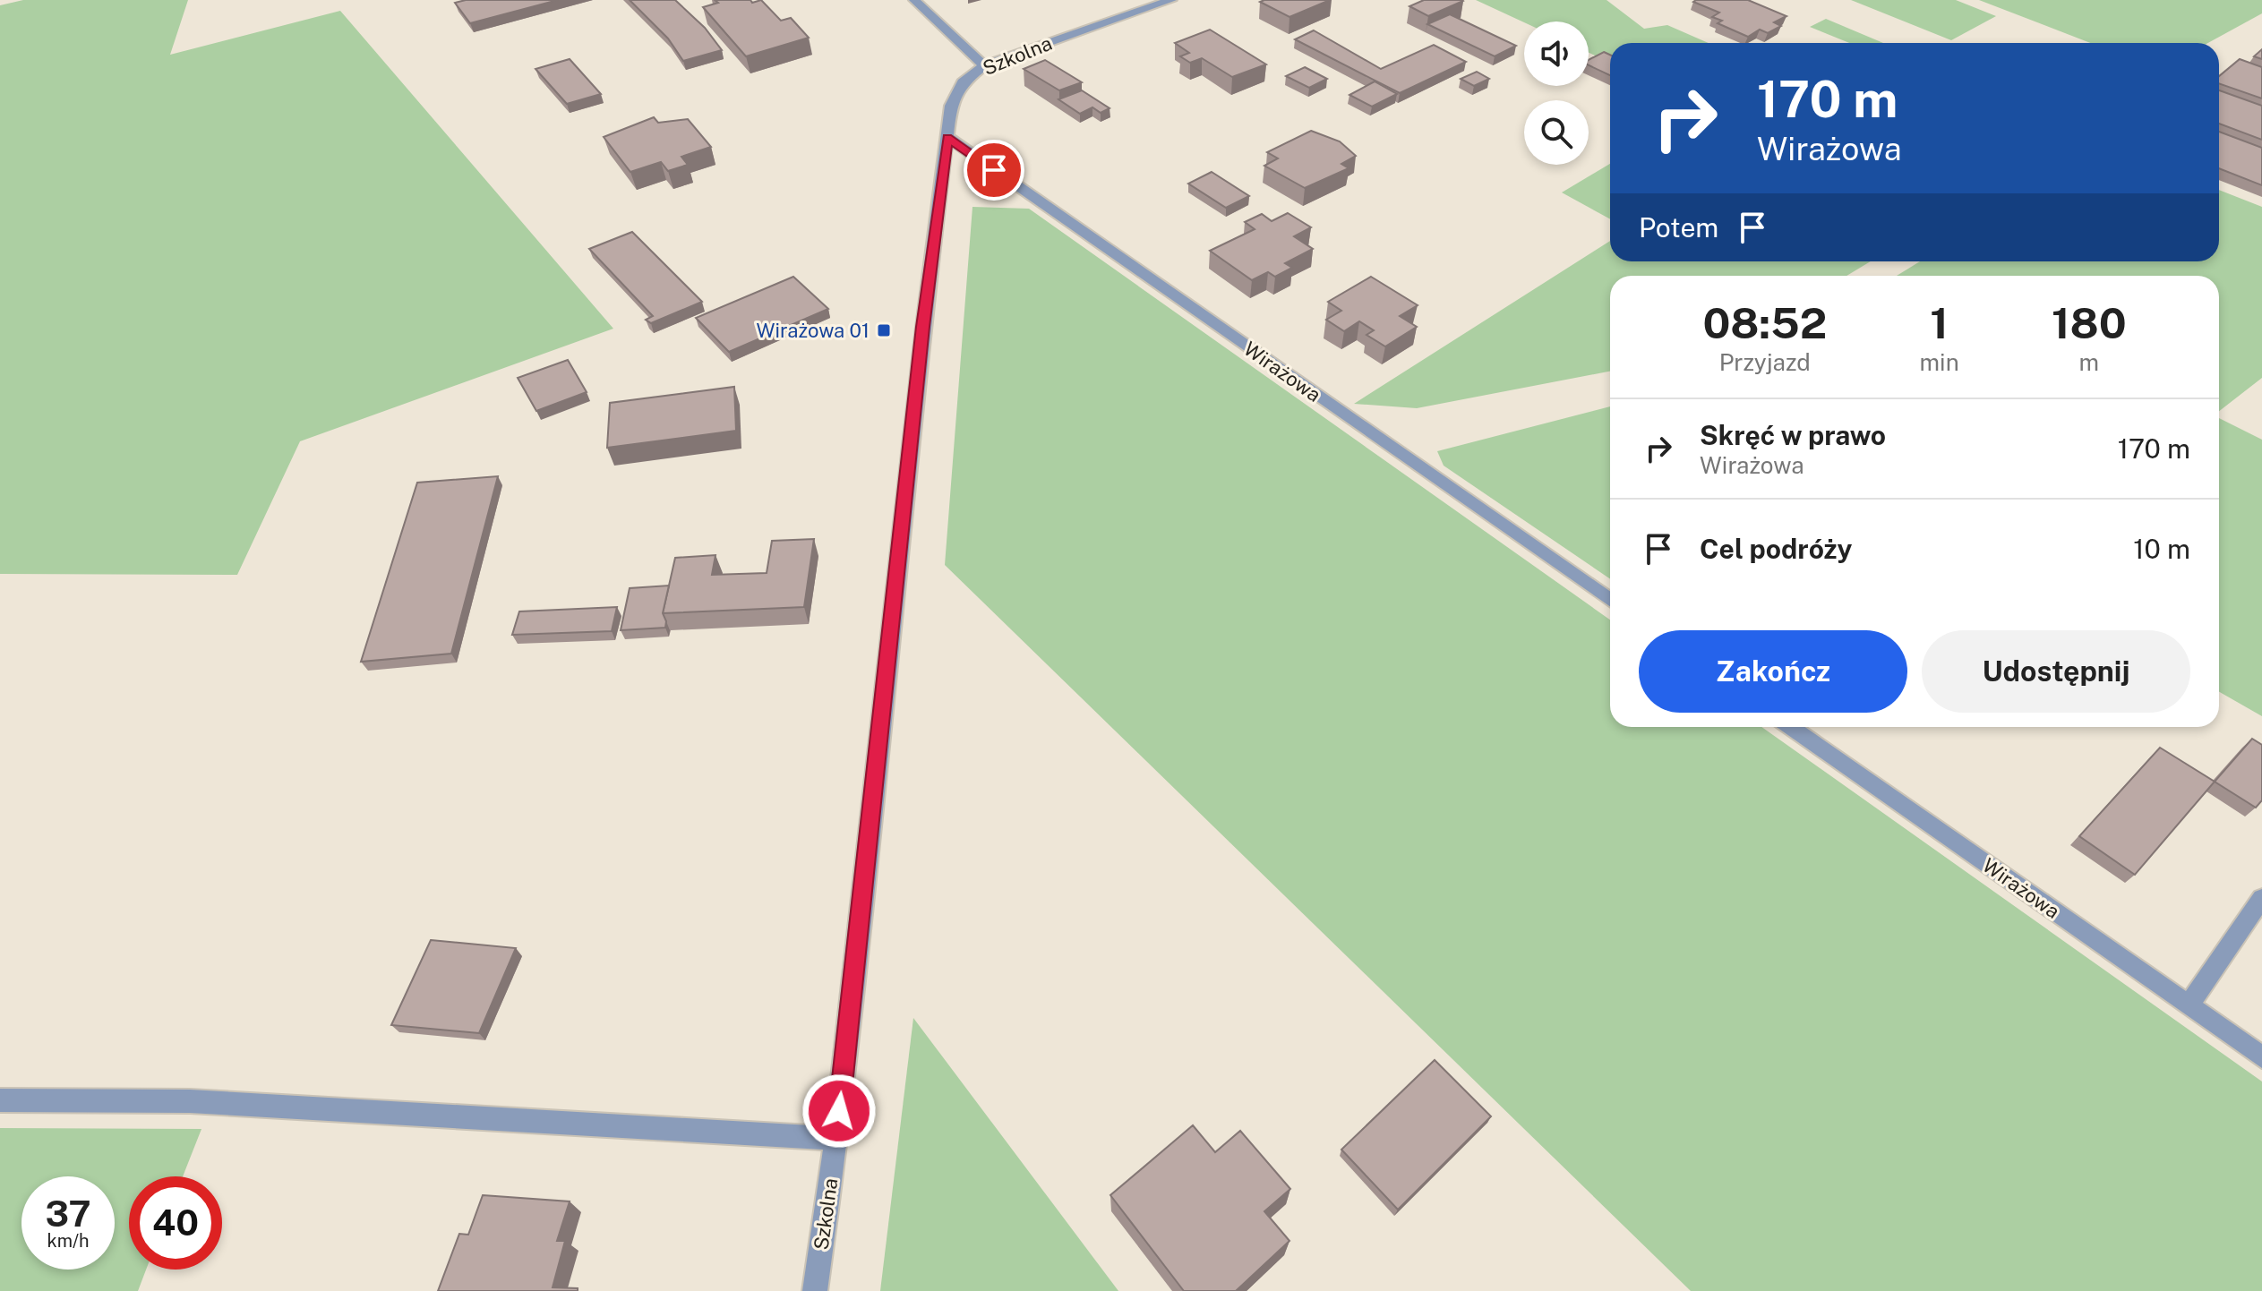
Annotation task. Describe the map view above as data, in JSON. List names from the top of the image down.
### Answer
{
  "streets": {
    "street": ["Szkolna", "Wirażowa"]
  },
  "crossings": [
    ["Szkolna", "Wirażowa"]
  ],
  "places": {
    "transit": ["Wirażowa 01"]
  },
  "page": {
    "turn": ["170 m", "Wirażowa"],
    "then": "Potem",
    "eta": [
      "08:52",
      "Przyjazd",
      "1",
      "min",
      "180",
      "m"
    ],
    "list": [
      {
        "name": "Skręć w prawo",
        "note": "Wirażowa",
        "value": "170 m"
      },
      {
        "name": "Cel podróży",
        "value": "10 m"
      }
    ],
    "buttons": ["Zakończ", "Udostępnij"],
    "speed": "37 km/h",
    "limit": "40"
  }
}
